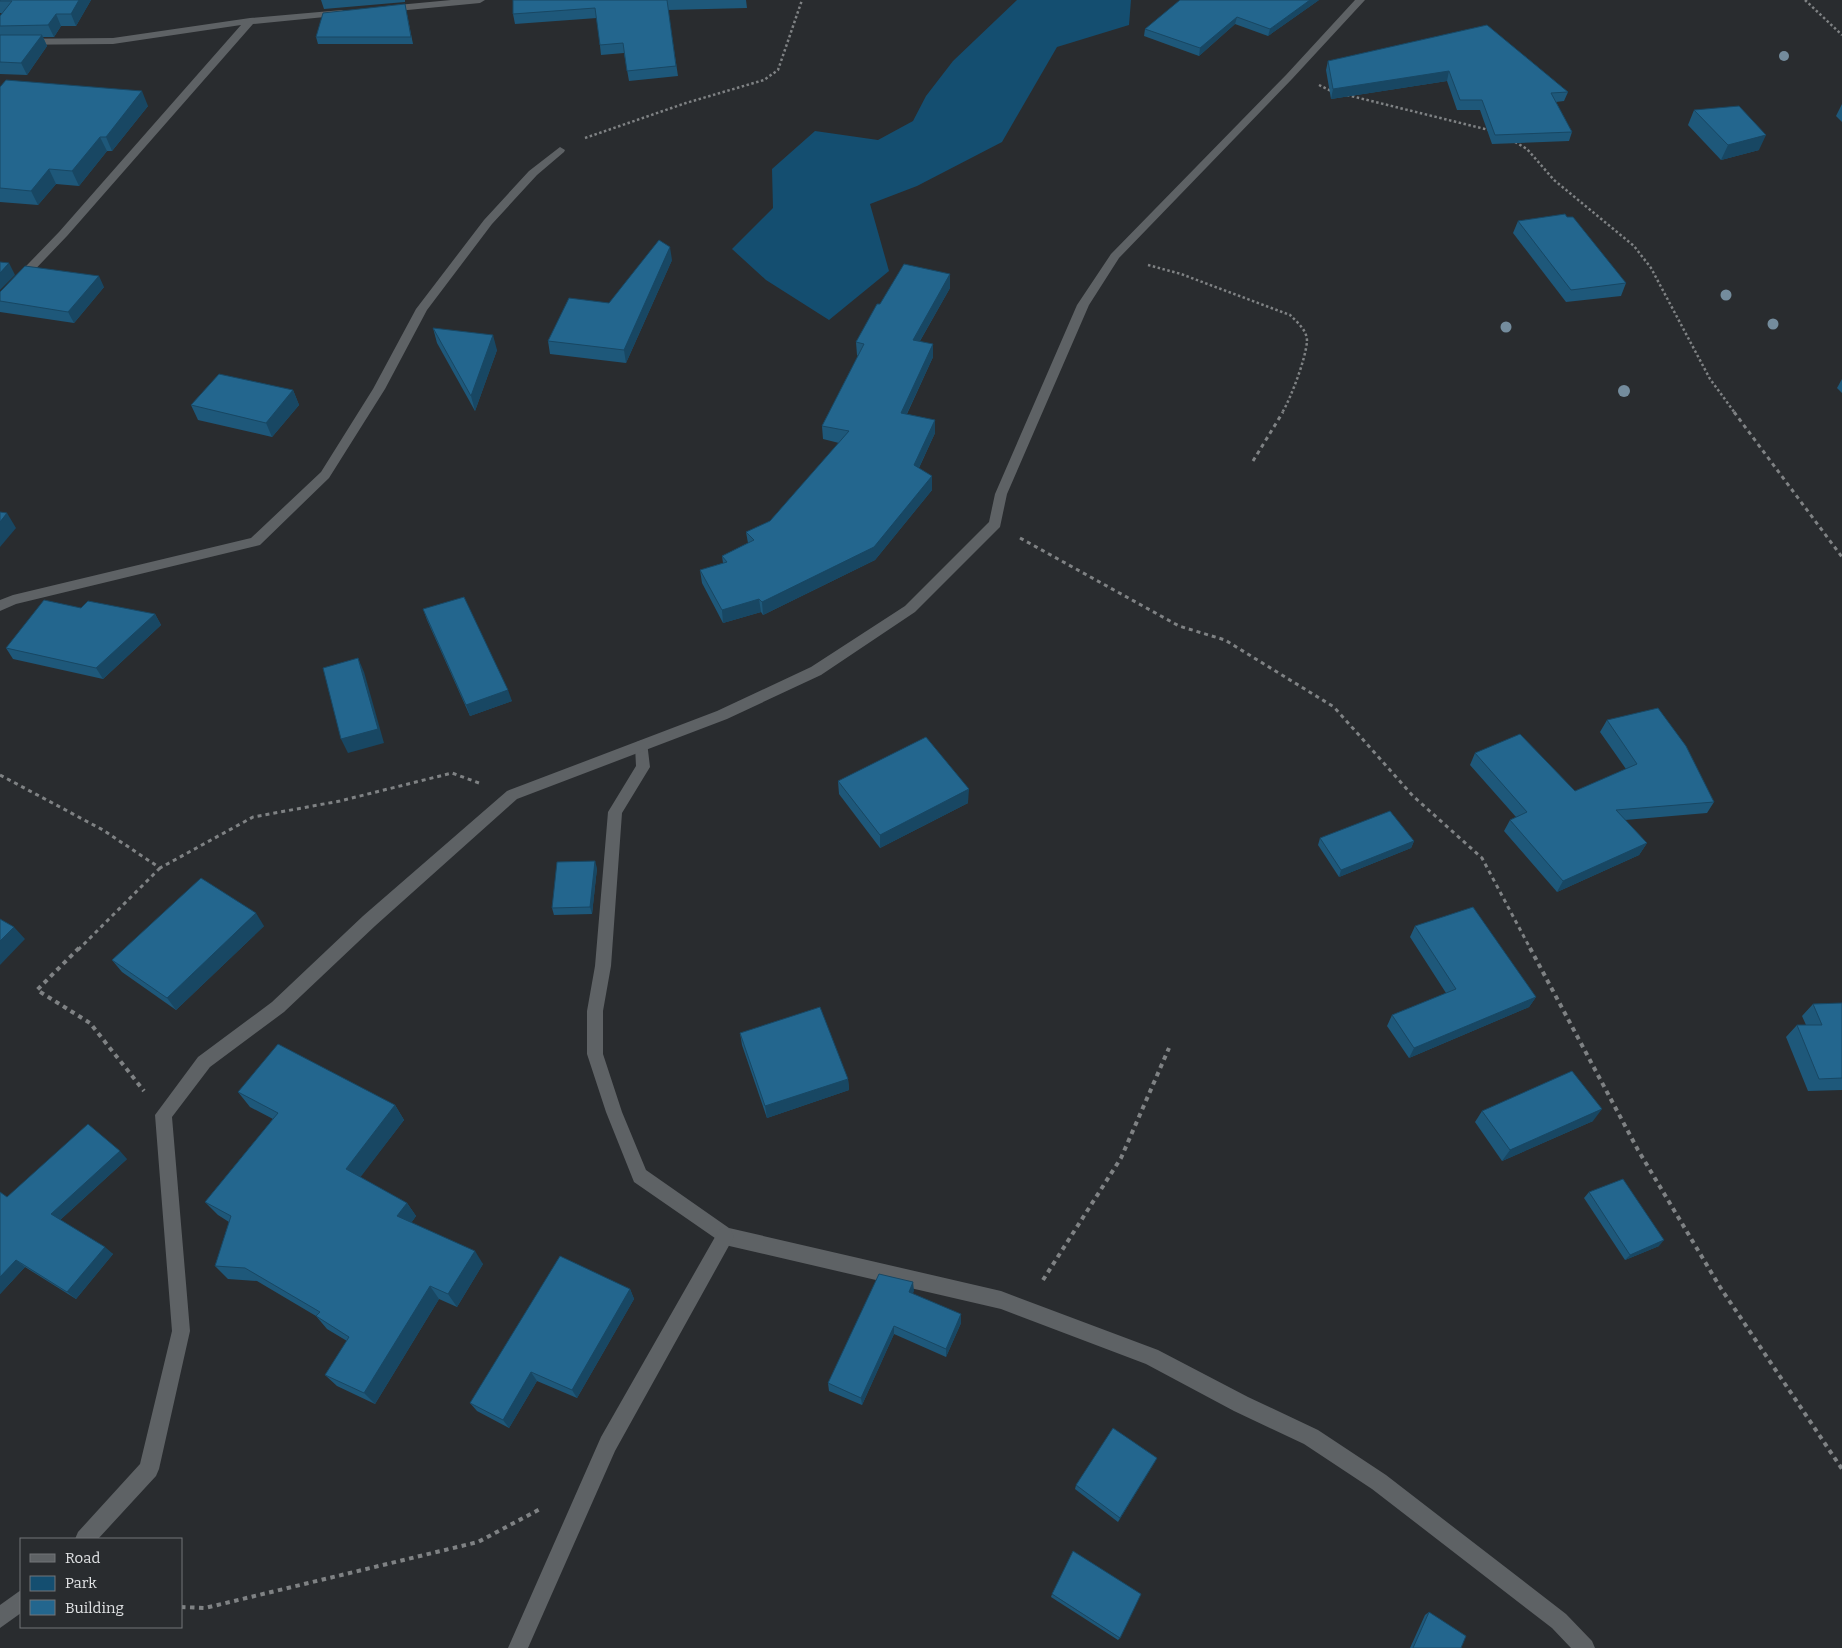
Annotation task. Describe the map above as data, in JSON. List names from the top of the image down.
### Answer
{
  "legend": ["Road", "Park", "Building"]
}
